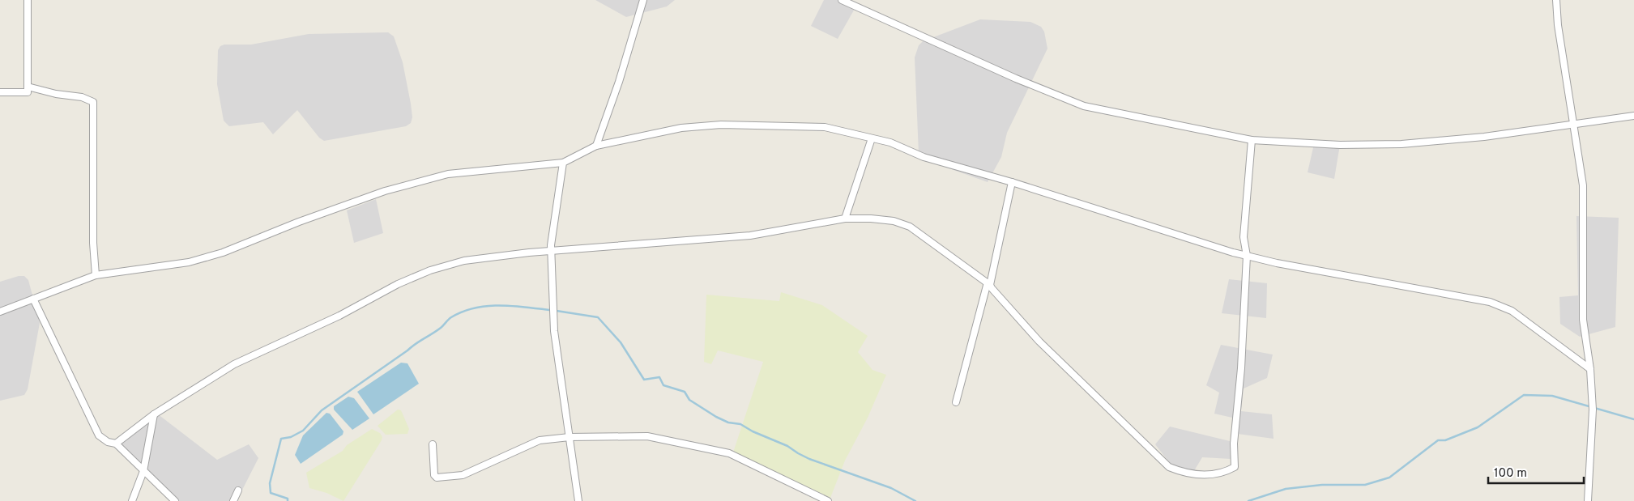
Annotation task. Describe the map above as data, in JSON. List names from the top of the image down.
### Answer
{
  "scale_bar": "100 m"
}
